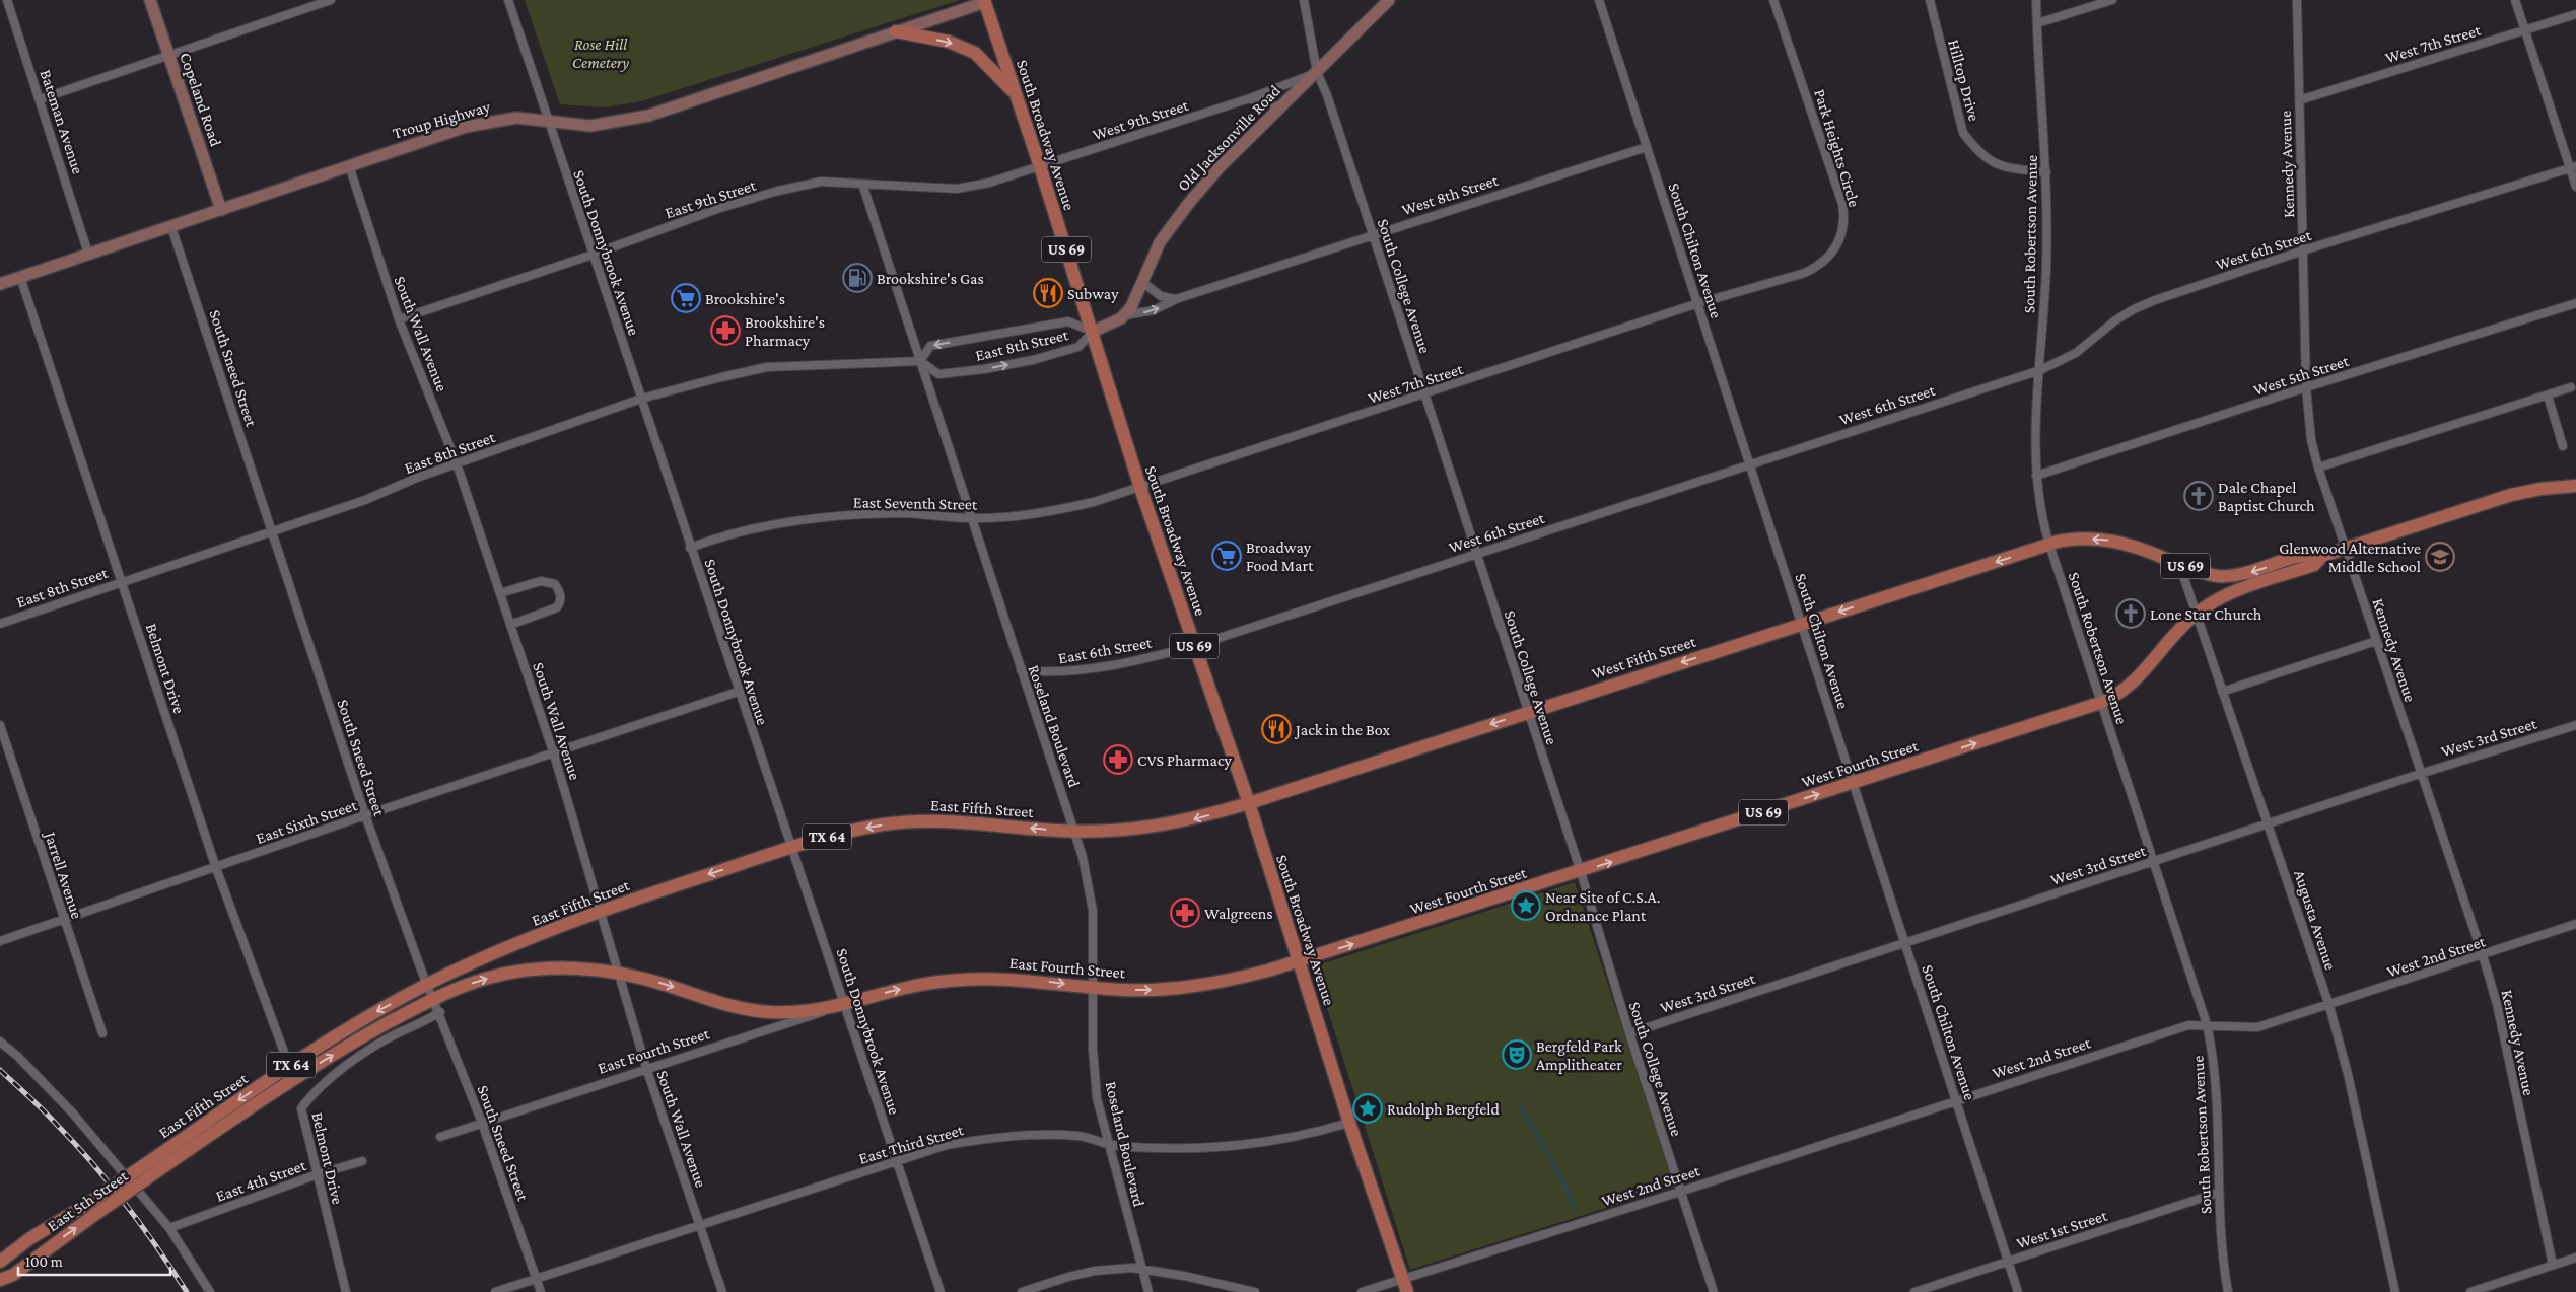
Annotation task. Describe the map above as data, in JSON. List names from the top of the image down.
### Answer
{
  "streets": {
    "main road": [
      "Copeland Road",
      "Troup Highway",
      "South Broadway Avenue",
      "Old Jacksonville Road",
      "US 69",
      "West Fifth Street",
      "West Fourth Street",
      "East Fifth Street",
      "TX 64",
      "East Fourth Street",
      "East 5th Street"
    ],
    "street": [
      "West 7th Street",
      "Hilltop Drive",
      "West 9th Street",
      "Bateman Avenue",
      "Park Heights Circle",
      "Kennedy Avenue",
      "West 8th Street",
      "East 9th Street",
      "South Robertson Avenue",
      "West 6th Street",
      "South Chilton Avenue",
      "South Donnybrook Avenue",
      "South College Avenue",
      "South Wall Avenue",
      "East 8th Street",
      "South Sneed Street",
      "West 5th Street",
      "East Seventh Street",
      "East 6th Street",
      "Belmont Drive",
      "Roseland Boulevard",
      "West 3rd Street",
      "East Sixth Street",
      "Jarrell Avenue",
      "Augusta Avenue",
      "West 2nd Street",
      "East Third Street",
      "East 4th Street",
      "West 1st Street"
    ]
  },
  "crossings": [
    ["West 7th Street", "South Broadway Avenue"],
    ["West 7th Street", "Park Heights Circle"],
    ["West 7th Street", "Kennedy Avenue"],
    ["West 7th Street", "South Chilton Avenue"],
    ["West 7th Street", "South College Avenue"],
    ["West 7th Street", "East Seventh Street"],
    ["Hilltop Drive", "South Robertson Avenue"],
    ["Copeland Road", "Troup Highway"],
    ["Troup Highway", "Bateman Avenue"],
    ["Troup Highway", "South Broadway Avenue"],
    ["Troup Highway", "South Donnybrook Avenue"],
    ["Troup Highway", "South Wall Avenue"],
    ["Troup Highway", "South Sneed Street"],
    ["Troup Highway", "Belmont Drive"],
    ["West 9th Street", "South Broadway Avenue"],
    ["West 9th Street", "Old Jacksonville Road"],
    ["West 9th Street", "East 9th Street"],
    ["West 9th Street", "South College Avenue"],
    ["South Broadway Avenue", "East 9th Street"],
    ["South Broadway Avenue", "West 6th Street"],
    ["South Broadway Avenue", "East 8th Street"],
    ["South Broadway Avenue", "East Seventh Street"],
    ["South Broadway Avenue", "East 6th Street"],
    ["South Broadway Avenue", "West Fifth Street"],
    ["South Broadway Avenue", "West Fourth Street"],
    ["South Broadway Avenue", "East Fifth Street"],
    ["South Broadway Avenue", "West 2nd Street"],
    ["South Broadway Avenue", "East Fourth Street"],
    ["South Broadway Avenue", "East Third Street"],
    ["Old Jacksonville Road", "West 8th Street"],
    ["Old Jacksonville Road", "South College Avenue"],
    ["Park Heights Circle", "South Chilton Avenue"],
    ["Kennedy Avenue", "US 69"],
    ["Kennedy Avenue", "West 6th Street"],
    ["Kennedy Avenue", "West 5th Street"],
    ["Kennedy Avenue", "West 3rd Street"],
    ["Kennedy Avenue", "West 2nd Street"],
    ["West 8th Street", "South Chilton Avenue"],
    ["West 8th Street", "South College Avenue"],
    ["East 9th Street", "South Donnybrook Avenue"],
    ["East 9th Street", "South Wall Avenue"],
    ["East 9th Street", "Roseland Boulevard"],
    ["South Robertson Avenue", "US 69"],
    ["South Robertson Avenue", "West 6th Street"],
    ["South Robertson Avenue", "West 5th Street"],
    ["South Robertson Avenue", "West Fifth Street"],
    ["South Robertson Avenue", "West 3rd Street"],
    ["South Robertson Avenue", "West Fourth Street"],
    ["South Robertson Avenue", "West 2nd Street"],
    ["South Robertson Avenue", "West 1st Street"],
    ["US 69", "West Fifth Street"],
    ["US 69", "West Fourth Street"],
    ["US 69", "Augusta Avenue"],
    ["West 6th Street", "South Chilton Avenue"],
    ["West 6th Street", "South College Avenue"],
    ["West 6th Street", "East 6th Street"],
    ["South Chilton Avenue", "West Fifth Street"],
    ["South Chilton Avenue", "West 3rd Street"],
    ["South Chilton Avenue", "West Fourth Street"],
    ["South Chilton Avenue", "West 2nd Street"],
    ["South Chilton Avenue", "West 1st Street"],
    ["South Donnybrook Avenue", "East 8th Street"],
    ["South Donnybrook Avenue", "East Seventh Street"],
    ["South Donnybrook Avenue", "East Fifth Street"],
    ["South Donnybrook Avenue", "East Sixth Street"],
    ["South Donnybrook Avenue", "East Fourth Street"],
    ["South Donnybrook Avenue", "East Third Street"],
    ["South College Avenue", "West Fifth Street"],
    ["South College Avenue", "West 3rd Street"],
    ["South College Avenue", "West Fourth Street"],
    ["South College Avenue", "West 2nd Street"],
    ["South Wall Avenue", "East 8th Street"],
    ["South Wall Avenue", "East Fifth Street"],
    ["South Wall Avenue", "East Sixth Street"],
    ["South Wall Avenue", "East Fourth Street"],
    ["South Wall Avenue", "East Third Street"],
    ["East 8th Street", "South Sneed Street"],
    ["East 8th Street", "Belmont Drive"],
    ["East 8th Street", "Roseland Boulevard"],
    ["South Sneed Street", "Belmont Drive"],
    ["South Sneed Street", "East Fifth Street"],
    ["South Sneed Street", "East Sixth Street"],
    ["South Sneed Street", "East Fourth Street"],
    ["South Sneed Street", "East Third Street"],
    ["East Seventh Street", "Roseland Boulevard"],
    ["East 6th Street", "Roseland Boulevard"],
    ["West Fifth Street", "East Fifth Street"],
    ["Belmont Drive", "East Fifth Street"],
    ["Belmont Drive", "East Sixth Street"],
    ["Belmont Drive", "East 4th Street"],
    ["Roseland Boulevard", "East Fifth Street"],
    ["Roseland Boulevard", "East Fourth Street"],
    ["Roseland Boulevard", "East Third Street"],
    ["West 3rd Street", "Augusta Avenue"],
    ["West Fourth Street", "Augusta Avenue"],
    ["West Fourth Street", "East Fourth Street"],
    ["East Fifth Street", "East Fourth Street"],
    ["East Fifth Street", "East 5th Street"],
    ["East Sixth Street", "Jarrell Avenue"],
    ["TX 64", "East 5th Street"],
    ["Augusta Avenue", "West 2nd Street"]
  ],
  "one_way": ["West Fifth Street", "West Fourth Street", "East Fourth Street"],
  "parks": ["Rose Hill Cemetery"],
  "places": {
    "fuel station": ["Brookshire's Gas"],
    "restaurant": ["Subway", "Jack in the Box"],
    "supermarket": ["Brookshire's", "Broadway Food Mart"],
    "pharmacy": ["Brookshire's Pharmacy", "CVS Pharmacy", "Walgreens"],
    "church": ["Dale Chapel Baptist Church", "Lone Star Church"],
    "school or university": ["Glenwood Alternative Middle School"],
    "place": ["Near Site of C.S.A. Ordnance Plant", "Rudolph Bergfeld"],
    "theatre": ["Bergfeld Park Amplitheater"]
  },
  "scale_bar": "100 m"
}
